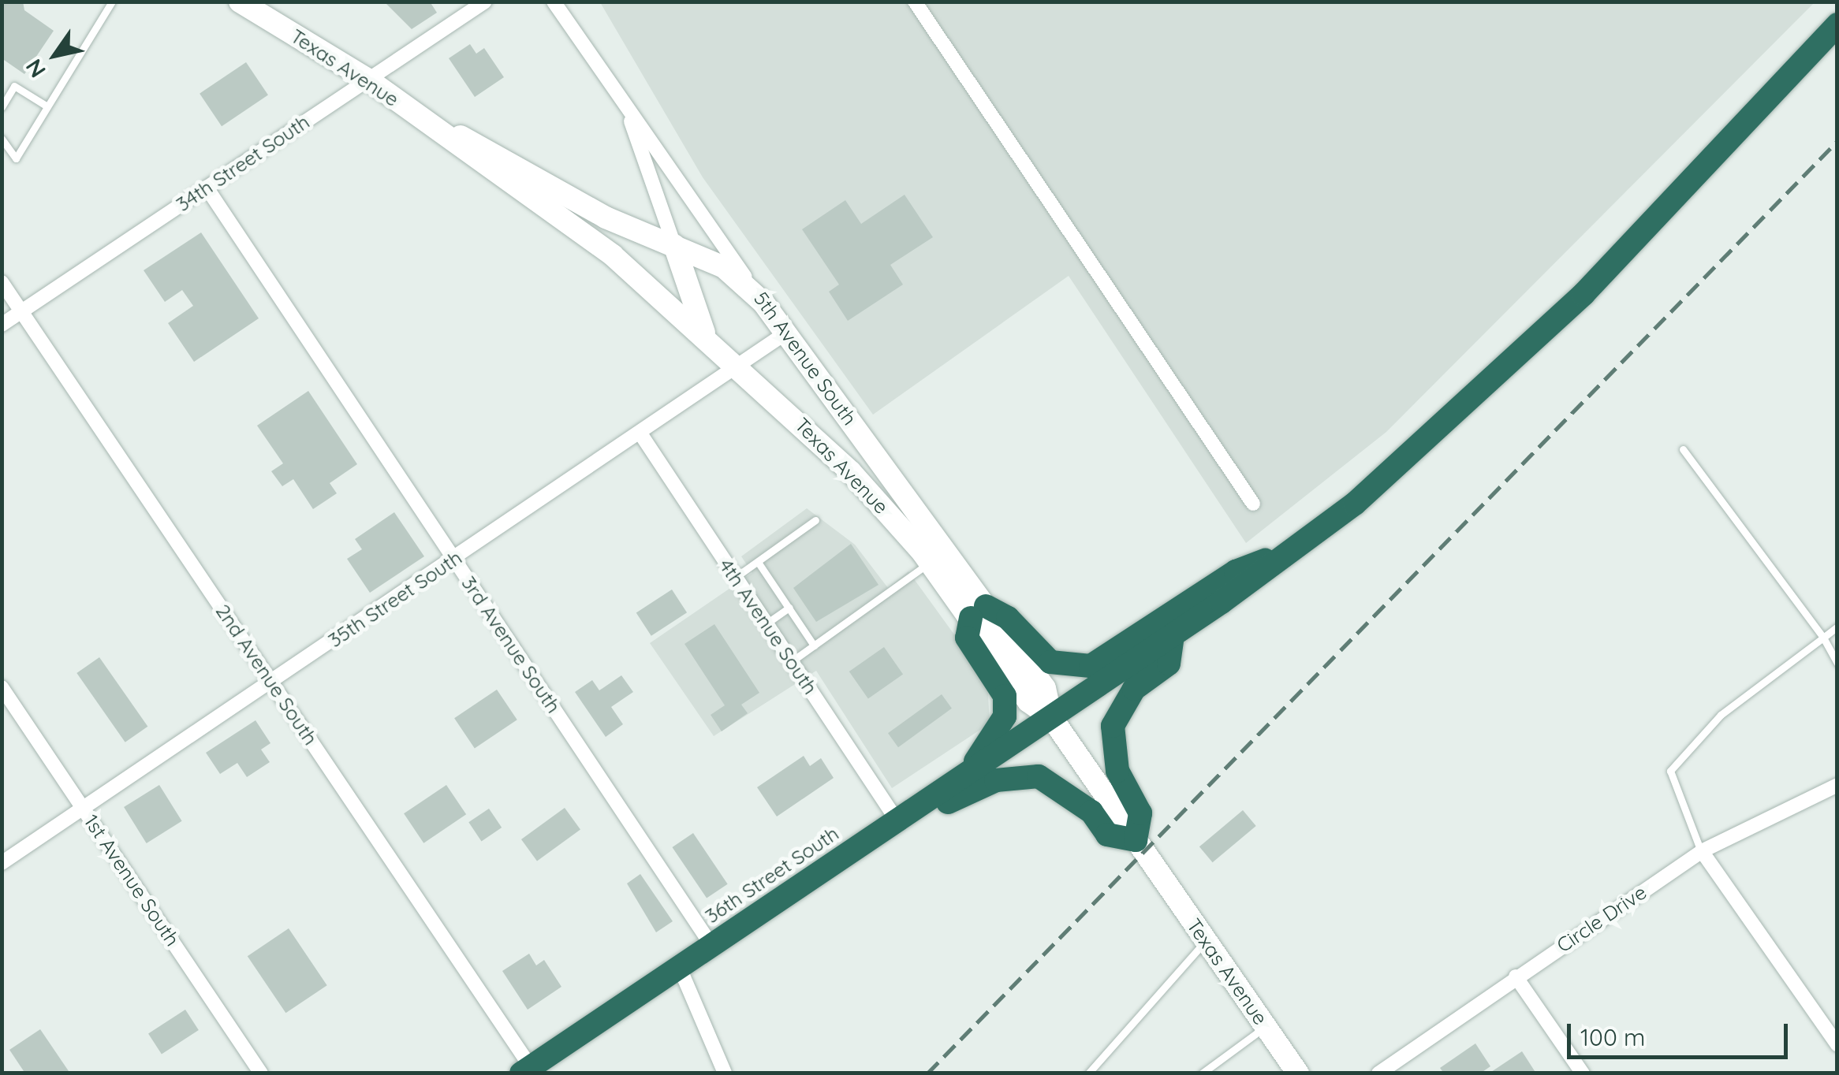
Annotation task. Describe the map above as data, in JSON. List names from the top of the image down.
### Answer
{
  "streets": {
    "highway": ["36th Street South"],
    "main road": ["Texas Avenue", "5th Avenue South"],
    "street": [
      "34th Street South",
      "35th Street South",
      "4th Avenue South",
      "3rd Avenue South",
      "2nd Avenue South",
      "1st Avenue South",
      "Circle Drive"
    ]
  },
  "crossings": [
    ["Texas Avenue", "34th Street South"],
    ["Texas Avenue", "5th Avenue South"],
    ["Texas Avenue", "35th Street South"],
    ["Texas Avenue", "36th Street South"],
    ["34th Street South", "3rd Avenue South"],
    ["34th Street South", "2nd Avenue South"],
    ["5th Avenue South", "35th Street South"],
    ["5th Avenue South", "36th Street South"],
    ["35th Street South", "4th Avenue South"],
    ["35th Street South", "3rd Avenue South"],
    ["35th Street South", "2nd Avenue South"],
    ["35th Street South", "1st Avenue South"],
    ["4th Avenue South", "36th Street South"],
    ["3rd Avenue South", "36th Street South"],
    ["2nd Avenue South", "36th Street South"]
  ],
  "scale_bar": "100 m",
  "north": "bottom left"
}
